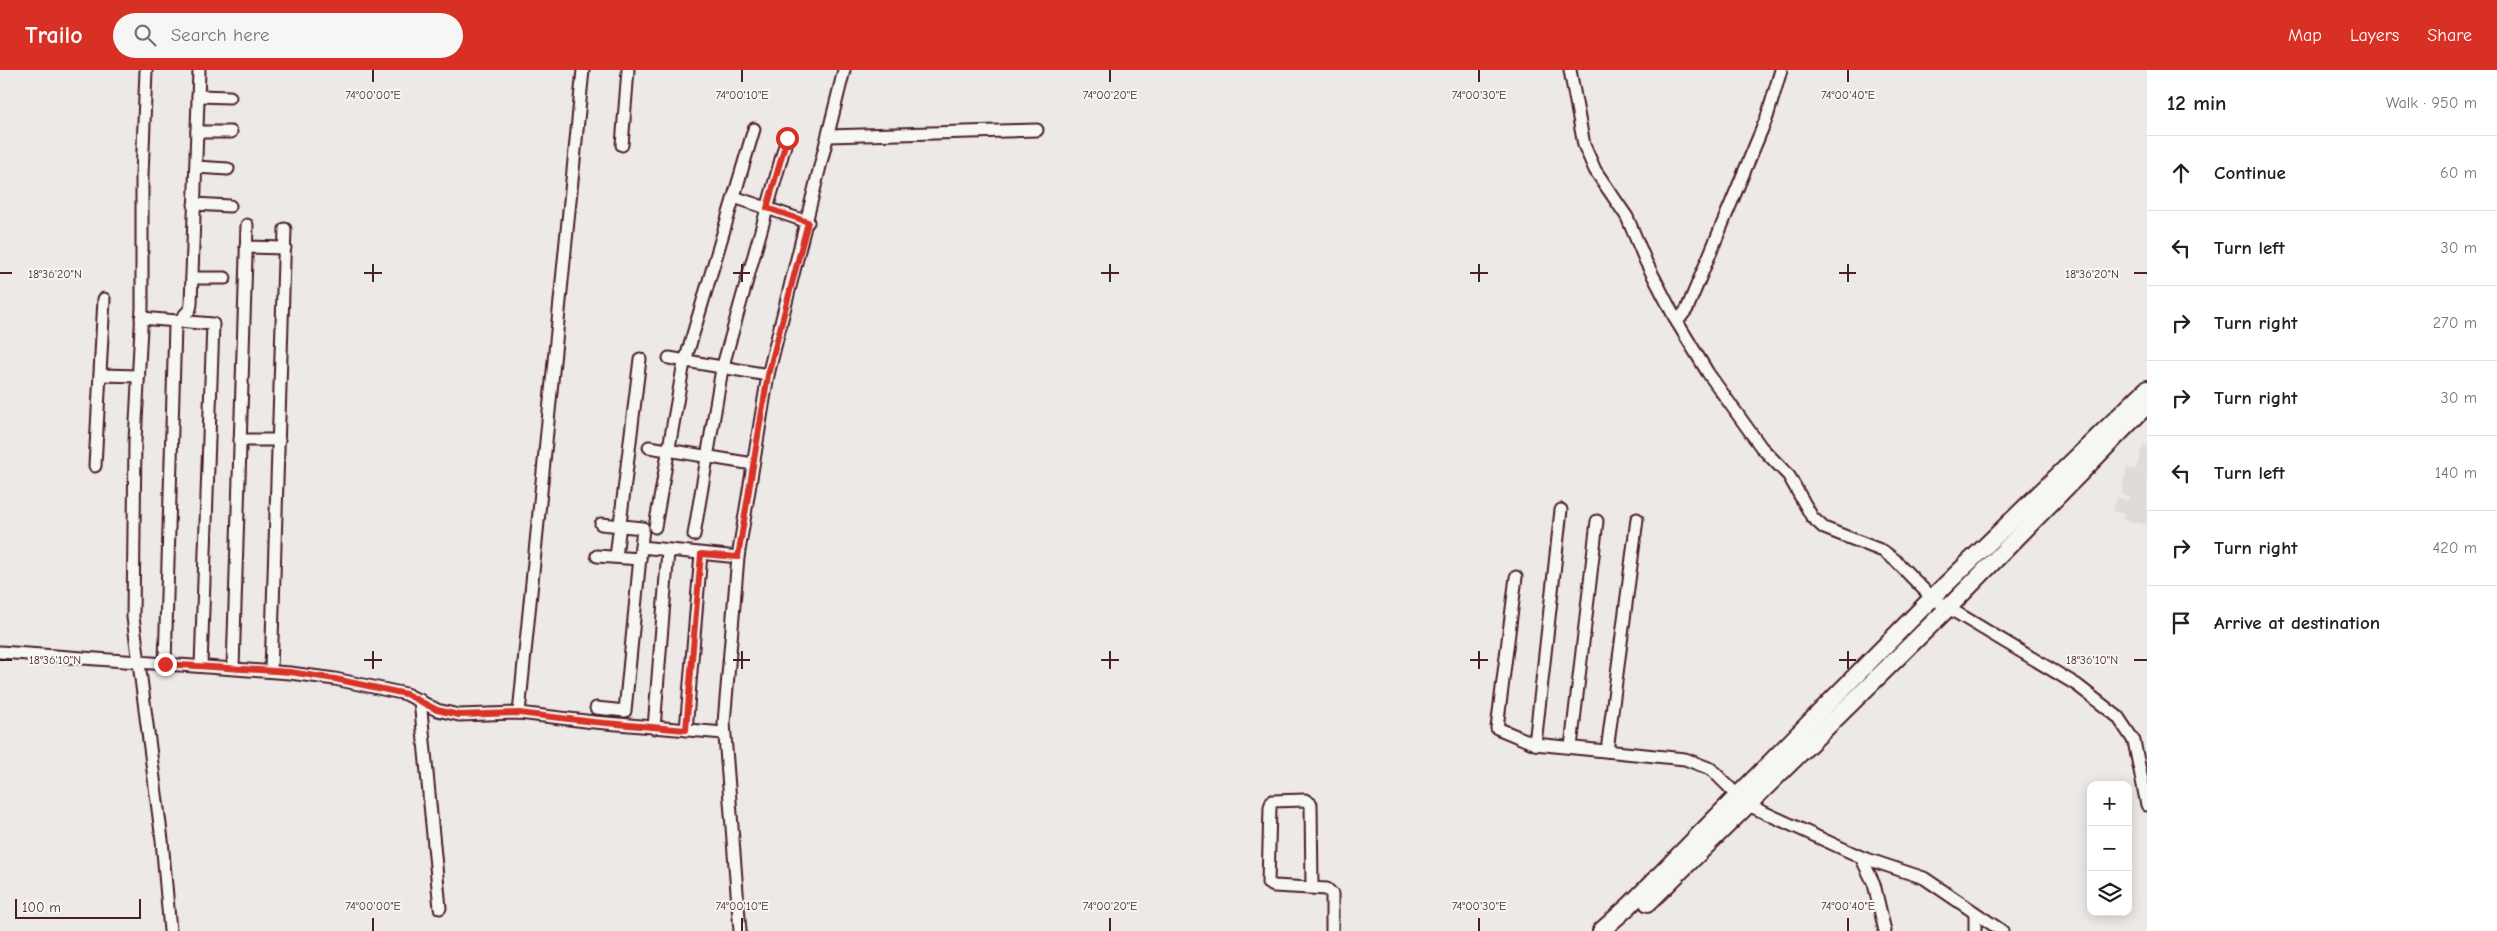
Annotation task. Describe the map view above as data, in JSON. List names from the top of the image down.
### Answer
{
  "scale_bar": "100 m",
  "page": {
    "header": "Trailo",
    "search": "Search here",
    "nav": ["Map", "Layers", "Share"],
    "heading": ["12 min", "Walk · 950 m"],
    "list": [
      ["Continue", "60 m"],
      ["Turn left", "30 m"],
      ["Turn right", "270 m"],
      ["Turn right", "30 m"],
      ["Turn left", "140 m"],
      ["Turn right", "420 m"],
      "Arrive at destination"
    ],
    "map_buttons": ["+", "−"],
    "scale": "100 m"
  },
  "coordinates": [
    "74°00'00\"E",
    "74°00'10\"E",
    "74°00'20\"E",
    "74°00'30\"E",
    "74°00'40\"E",
    "18°36'20\"N",
    "18°36'10\"N"
  ]
}
